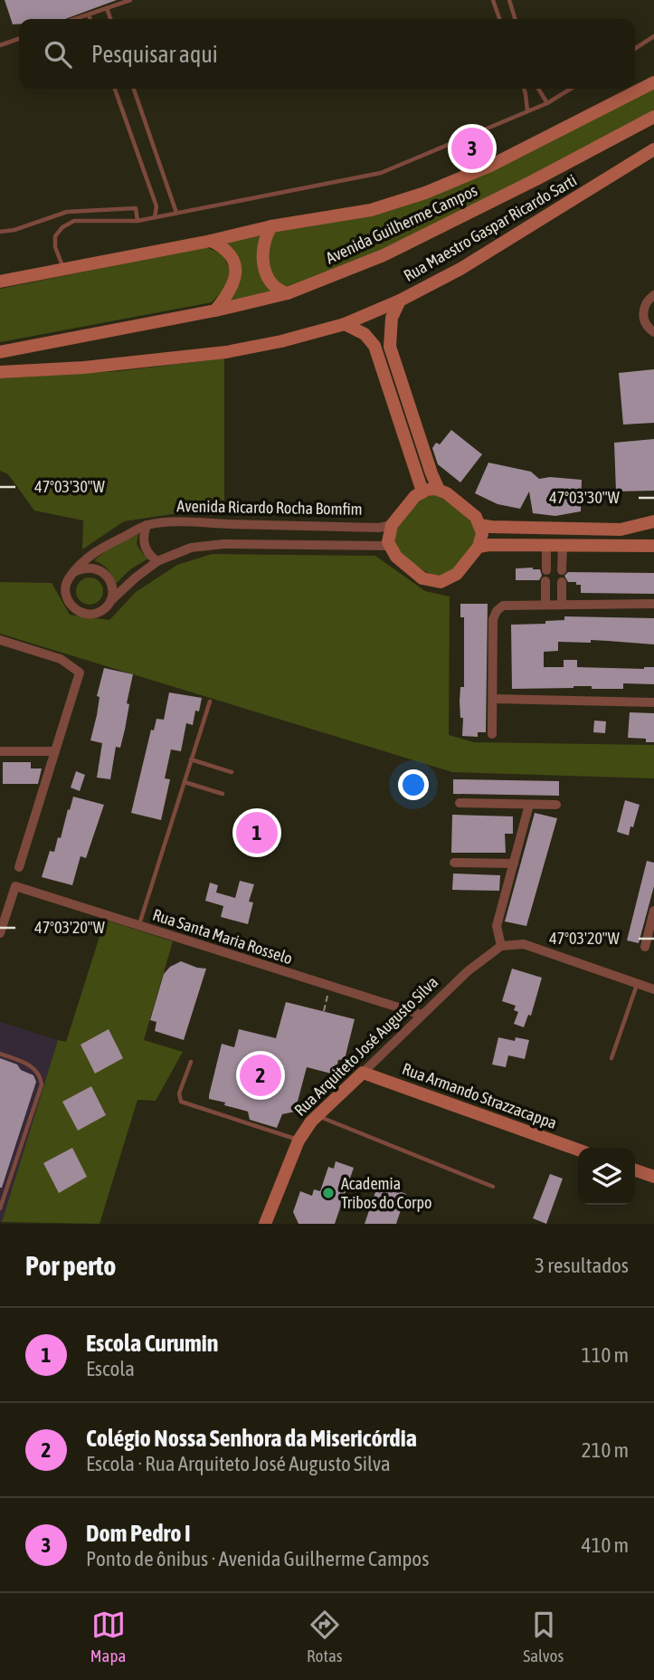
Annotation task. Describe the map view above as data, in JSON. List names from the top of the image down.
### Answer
{
  "streets": {
    "main road": [
      "Avenida Guilherme Campos",
      "Rua Maestro Gaspar Ricardo Sarti",
      "Rua Arquiteto José Augusto Silva",
      "Rua Armando Strazzacappa"
    ],
    "street": ["Avenida Ricardo Rocha Bomfim", "Rua Santa Maria Rosselo"]
  },
  "crossings": [
    ["Rua Santa Maria Rosselo", "Rua Arquiteto José Augusto Silva"],
    ["Rua Arquiteto José Augusto Silva", "Rua Armando Strazzacappa"]
  ],
  "places": ["Academia Tribos do Corpo"],
  "page": {
    "search": "Pesquisar aqui",
    "pins": ["3", "1", "2"],
    "heading": ["Por perto", "3 resultados"],
    "list": [
      {
        "mark": "1",
        "name": "Escola Curumin",
        "note": "Escola",
        "value": "110 m"
      },
      {
        "mark": "2",
        "name": "Colégio Nossa Senhora da Misericórdia",
        "note": "Escola · Rua Arquiteto José Augusto Silva",
        "value": "210 m"
      },
      {
        "mark": "3",
        "name": "Dom Pedro I",
        "note": "Ponto de ônibus · Avenida Guilherme Campos",
        "value": "410 m"
      }
    ],
    "nav": ["Mapa", "Rotas", "Salvos"]
  },
  "coordinates": ["47°03'30\"W", "47°03'20\"W"]
}
